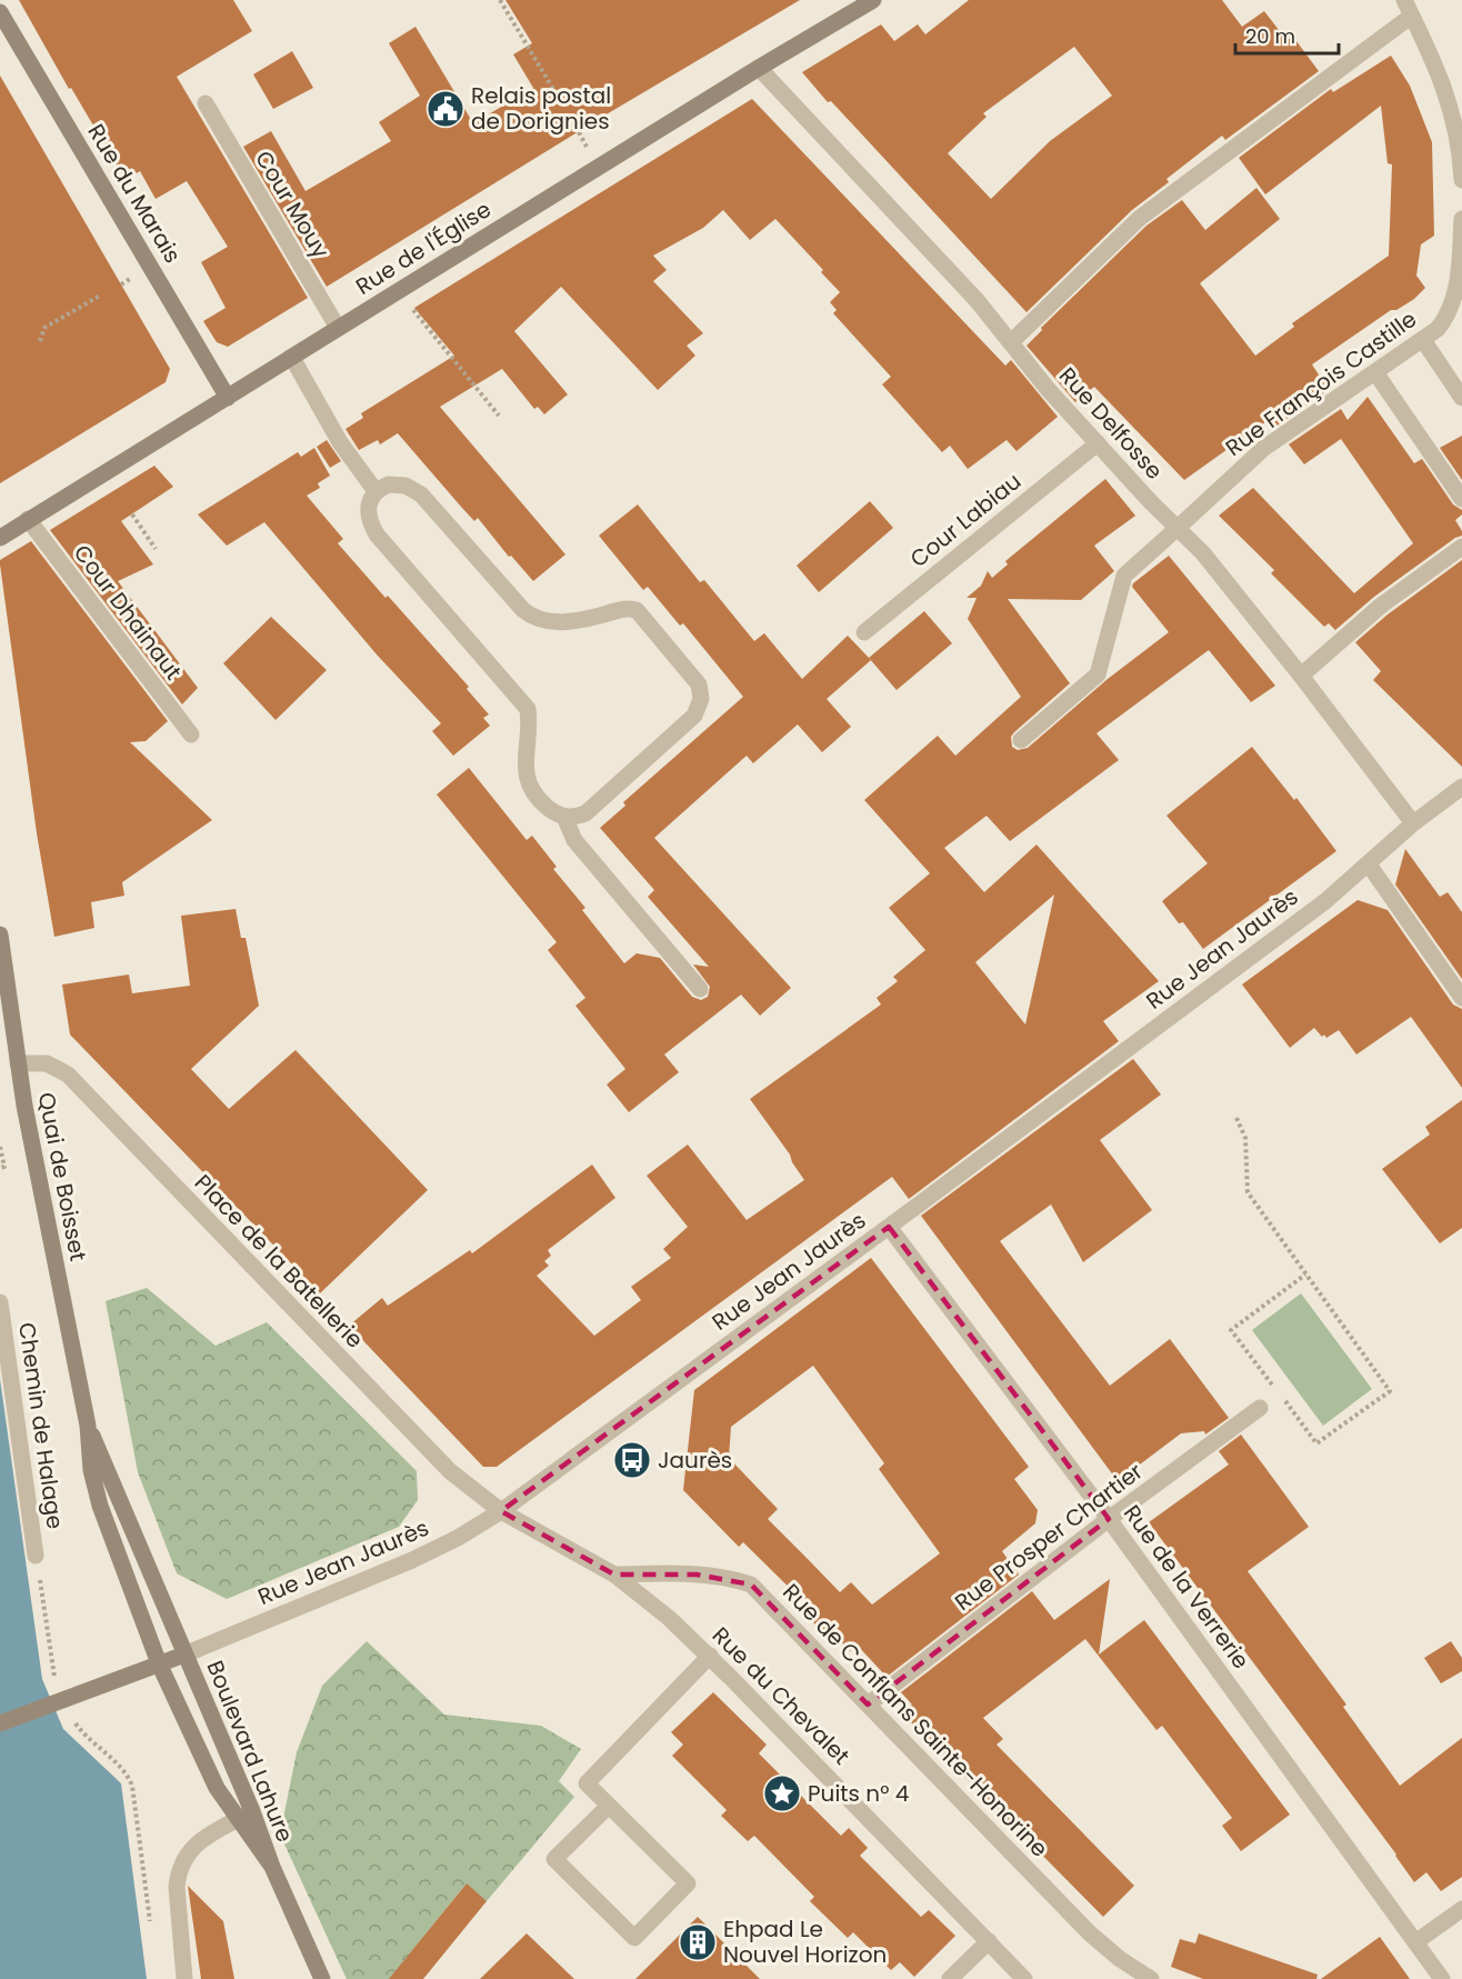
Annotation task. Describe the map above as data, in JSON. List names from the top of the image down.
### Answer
{
  "streets": {
    "main road": [
      "Rue du Marais",
      "Rue de l'Église",
      "Rue Jean Jaurès",
      "Quai de Boisset",
      "Boulevard Lahure"
    ],
    "street": [
      "Cour Mouy",
      "Rue François Castille",
      "Rue Delfosse",
      "Cour Labiau",
      "Cour Dhainaut",
      "Place de la Batellerie",
      "Chemin de Halage",
      "Rue Prosper Chartier",
      "Rue de la Verrerie",
      "Rue du Chevalet",
      "Rue de Conflans Sainte-Honorine"
    ]
  },
  "crossings": [
    ["Rue du Marais", "Rue de l'Église"],
    ["Cour Mouy", "Rue de l'Église"],
    ["Rue de l'Église", "Rue Delfosse"],
    ["Rue de l'Église", "Cour Dhainaut"],
    ["Rue François Castille", "Rue Delfosse"],
    ["Rue Delfosse", "Cour Labiau"],
    ["Rue Delfosse", "Rue Jean Jaurès"],
    ["Rue Jean Jaurès", "Quai de Boisset"],
    ["Rue Jean Jaurès", "Place de la Batellerie"],
    ["Rue Jean Jaurès", "Rue de la Verrerie"],
    ["Rue Jean Jaurès", "Rue du Chevalet"],
    ["Rue Jean Jaurès", "Boulevard Lahure"],
    ["Quai de Boisset", "Place de la Batellerie"],
    ["Quai de Boisset", "Boulevard Lahure"],
    ["Place de la Batellerie", "Rue du Chevalet"],
    ["Rue Prosper Chartier", "Rue de la Verrerie"],
    ["Rue Prosper Chartier", "Rue de Conflans Sainte-Honorine"],
    ["Rue du Chevalet", "Rue de Conflans Sainte-Honorine"]
  ],
  "places": {
    "public building": ["Relais postal de Dorignies"],
    "bus stop": ["Jaurès"],
    "place": ["Puits n° 4"],
    "building": ["Ehpad Le Nouvel Horizon"]
  },
  "scale_bar": "20 m"
}
